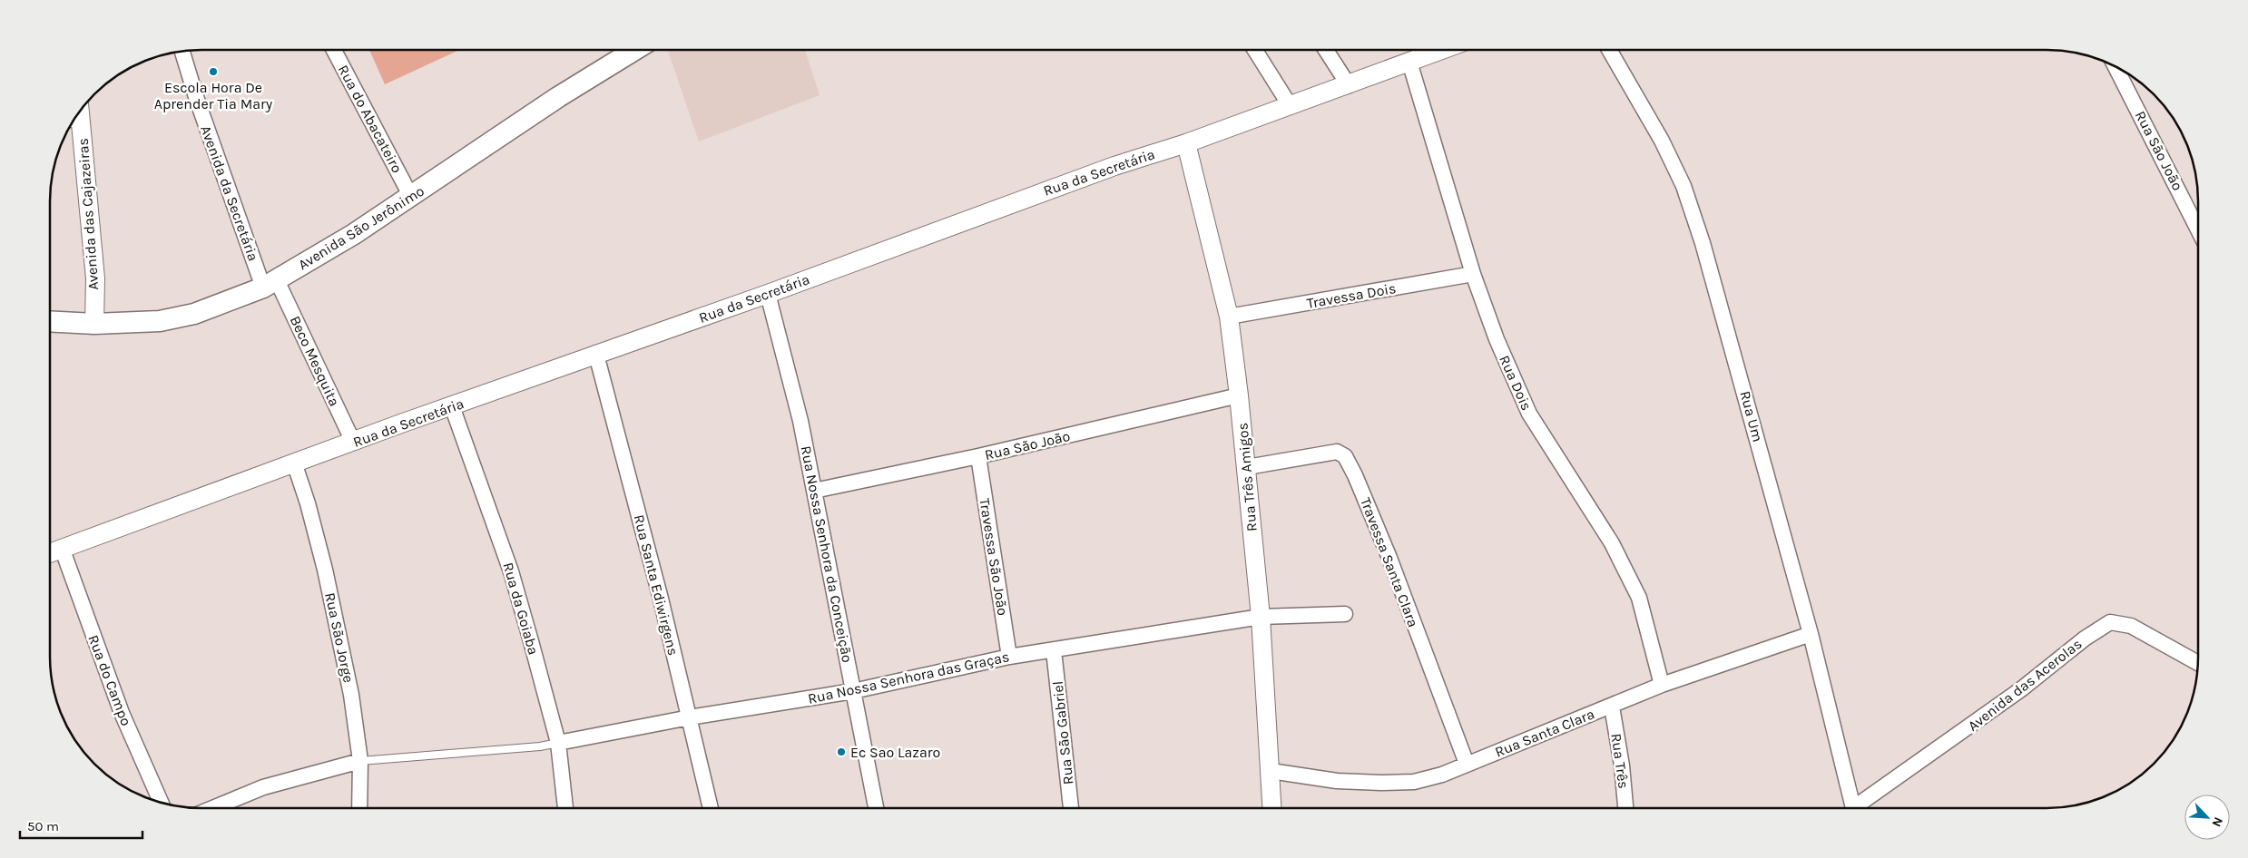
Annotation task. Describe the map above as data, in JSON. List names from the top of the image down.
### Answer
{
  "streets": {
    "main road": ["Avenida São Jerônimo"],
    "street": [
      "Rua do Abacateiro",
      "Rua São João",
      "Rua da Secretária",
      "Avenida da Secretária",
      "Avenida das Cajazeiras",
      "Travessa Dois",
      "Beco Mesquita",
      "Rua Dois",
      "Rua Um",
      "Rua Três Amigos",
      "Rua Nossa Senhora da Conceição",
      "Travessa São João",
      "Travessa Santa Clara",
      "Rua Santa Ediwirgens",
      "Rua da Goiaba",
      "Rua São Jorge",
      "Rua Nossa Senhora das Graças",
      "Rua do Campo",
      "Avenida das Acerolas",
      "Rua São Gabriel",
      "Rua Santa Clara",
      "Rua Três"
    ]
  },
  "crossings": [
    ["Rua do Abacateiro", "Avenida São Jerônimo"],
    ["Rua São João", "Rua Três Amigos"],
    ["Rua São João", "Rua Nossa Senhora da Conceição"],
    ["Rua São João", "Travessa São João"],
    ["Rua da Secretária", "Beco Mesquita"],
    ["Rua da Secretária", "Rua Dois"],
    ["Rua da Secretária", "Rua Três Amigos"],
    ["Rua da Secretária", "Rua Nossa Senhora da Conceição"],
    ["Rua da Secretária", "Rua Santa Ediwirgens"],
    ["Rua da Secretária", "Rua da Goiaba"],
    ["Rua da Secretária", "Rua São Jorge"],
    ["Rua da Secretária", "Rua do Campo"],
    ["Avenida da Secretária", "Avenida São Jerônimo"],
    ["Avenida da Secretária", "Beco Mesquita"],
    ["Avenida das Cajazeiras", "Avenida São Jerônimo"],
    ["Avenida São Jerônimo", "Beco Mesquita"],
    ["Travessa Dois", "Rua Dois"],
    ["Travessa Dois", "Rua Três Amigos"],
    ["Rua Dois", "Rua Santa Clara"],
    ["Rua Um", "Rua Santa Clara"],
    ["Rua Três Amigos", "Travessa Santa Clara"],
    ["Rua Três Amigos", "Rua Nossa Senhora das Graças"],
    ["Rua Três Amigos", "Rua Santa Clara"],
    ["Rua Nossa Senhora da Conceição", "Rua Nossa Senhora das Graças"],
    ["Travessa São João", "Rua Nossa Senhora das Graças"],
    ["Travessa Santa Clara", "Rua Santa Clara"],
    ["Rua Santa Ediwirgens", "Rua Nossa Senhora das Graças"],
    ["Rua da Goiaba", "Rua Nossa Senhora das Graças"],
    ["Rua Nossa Senhora das Graças", "Rua São Gabriel"],
    ["Rua Santa Clara", "Rua Três"]
  ],
  "places": ["Escola Hora De Aprender Tia Mary", "Ec Sao Lazaro"],
  "scale_bar": "50 m",
  "north": "bottom right"
}
